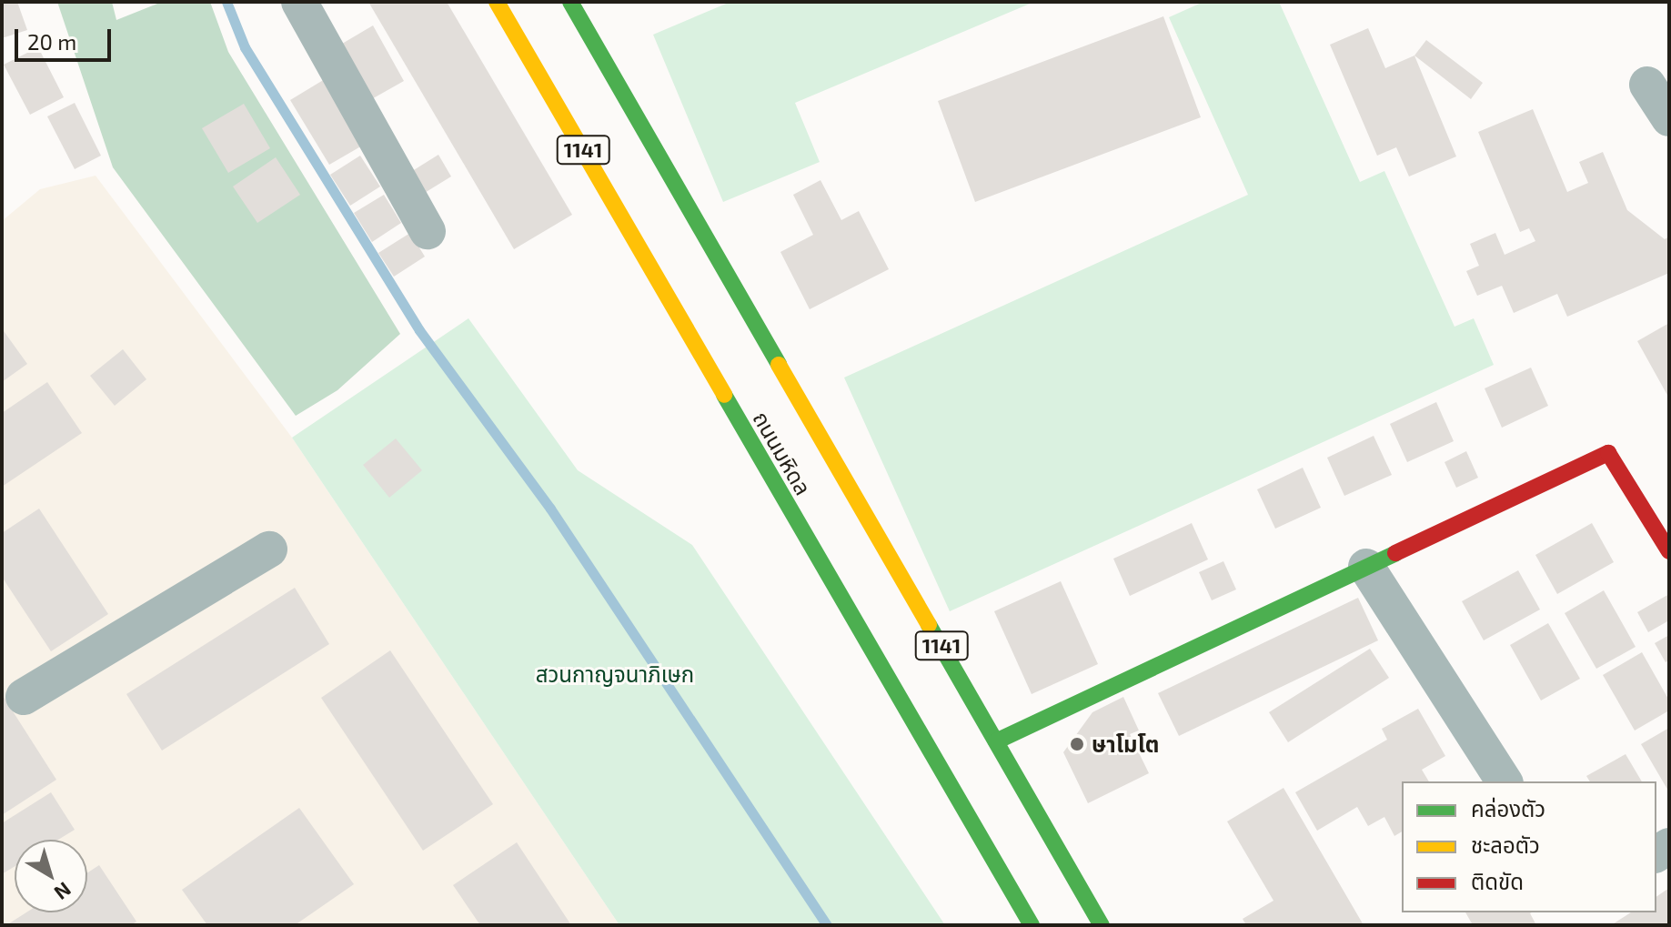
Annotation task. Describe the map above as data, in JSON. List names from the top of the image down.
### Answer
{
  "streets": {
    "main road": ["1141", "ถนนมหิดล"]
  },
  "parks": ["สวนกาญจนาภิเษก"],
  "places": ["ษาโมโต"],
  "legend": ["คล่องตัว", "ชะลอตัว", "ติดขัด"],
  "scale_bar": "20 m",
  "north": "bottom right"
}
